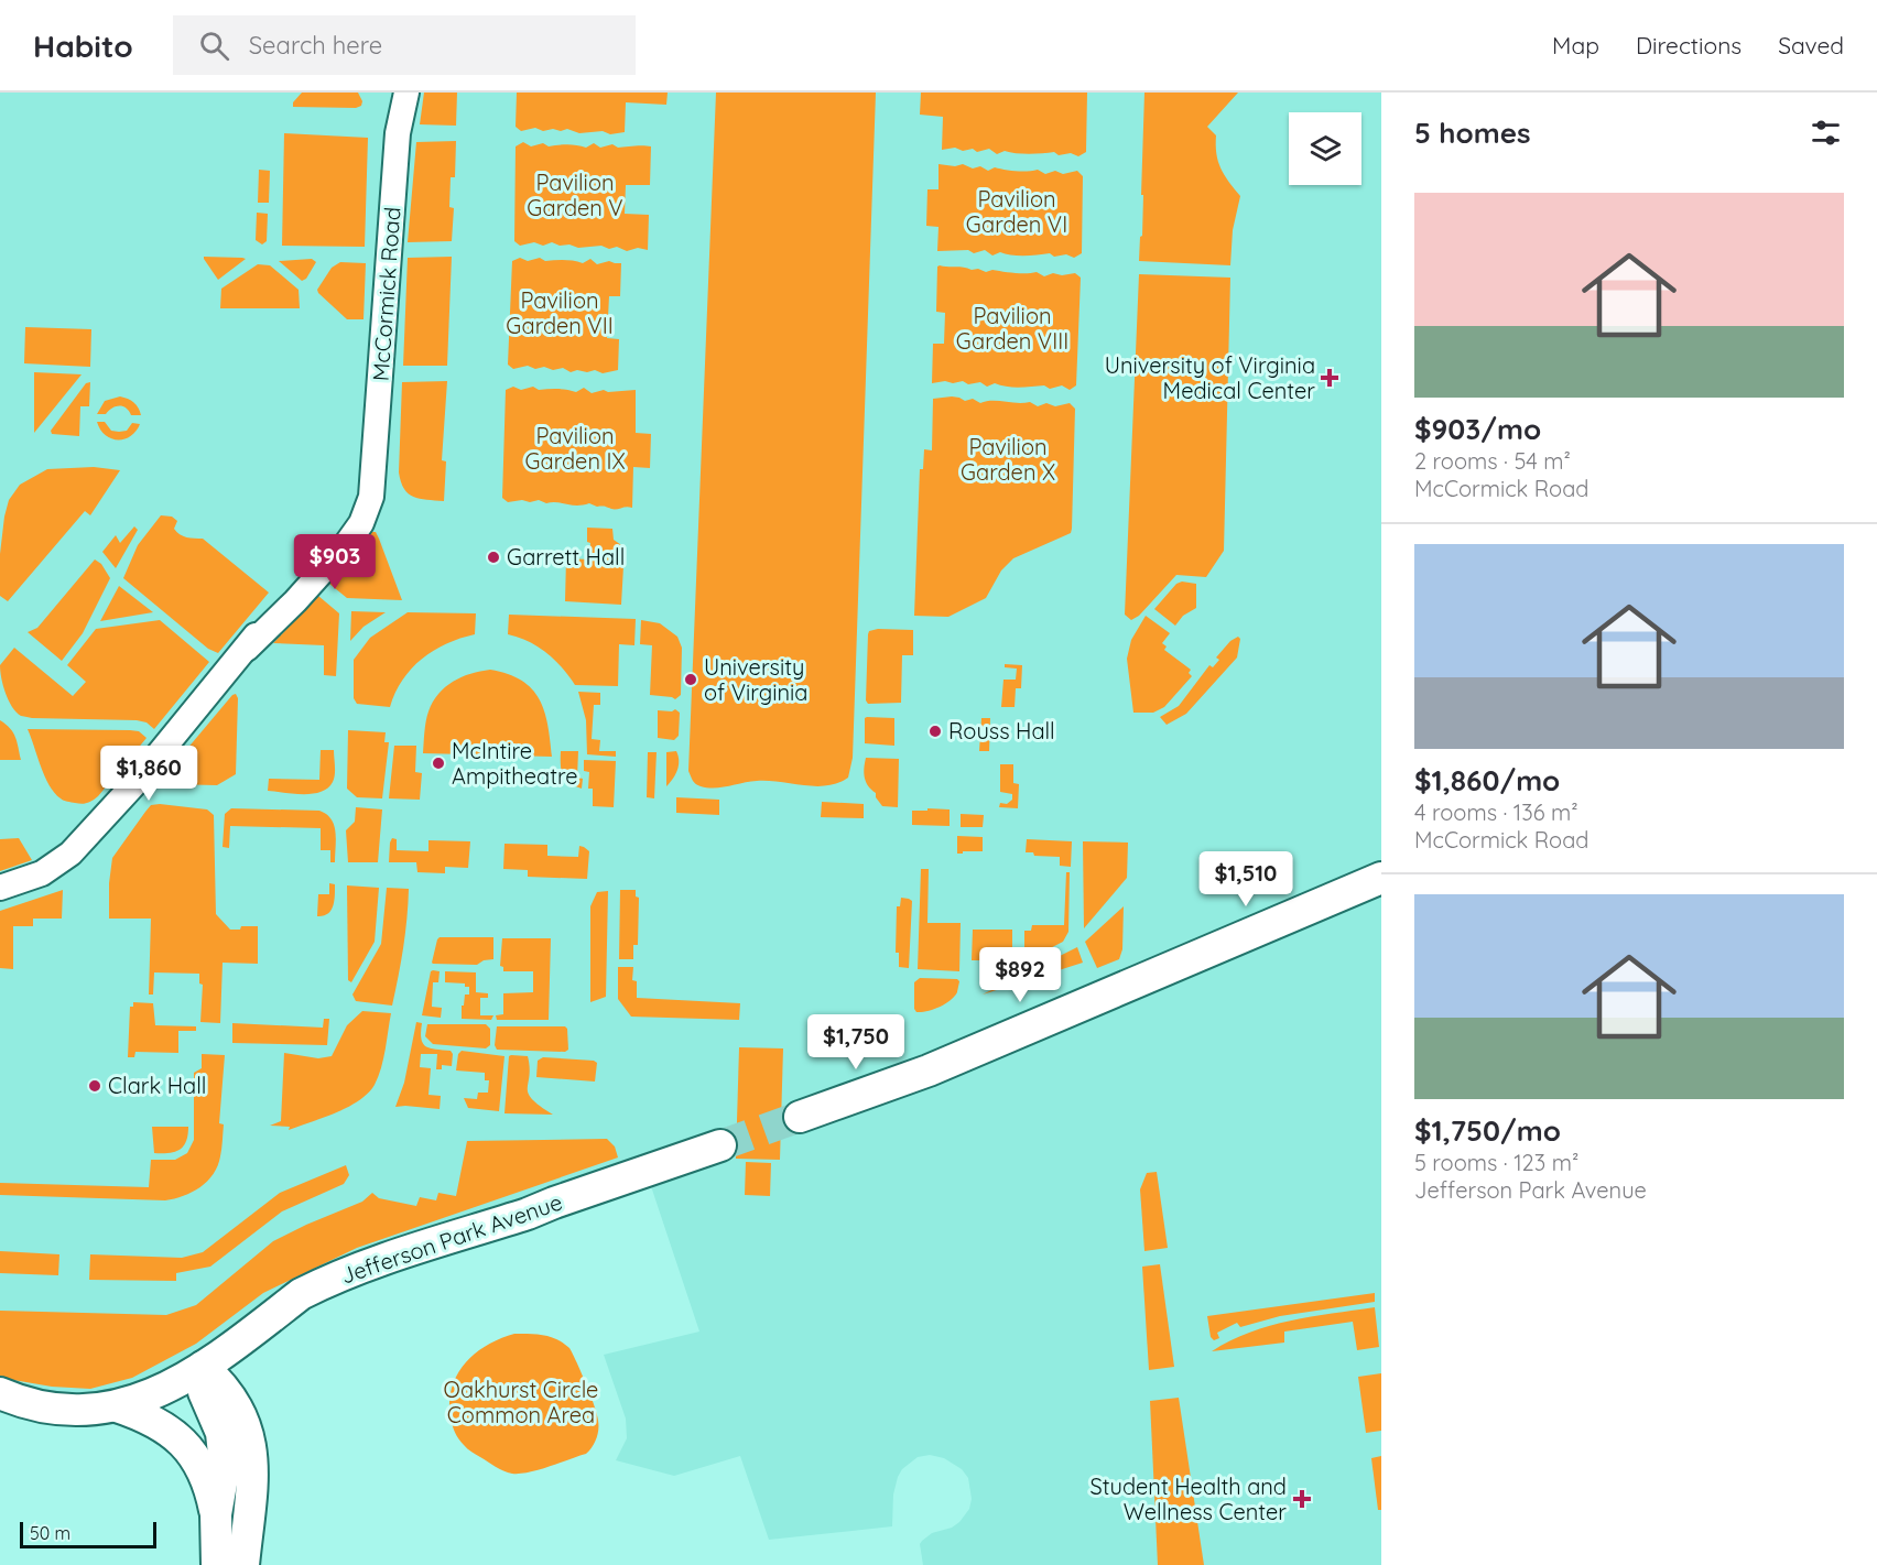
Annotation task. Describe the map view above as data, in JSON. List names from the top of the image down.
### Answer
{
  "streets": {
    "main road": ["Jefferson Park Avenue"],
    "street": ["McCormick Road"]
  },
  "parks": [
    "Pavilion Garden V",
    "Pavilion Garden VI",
    "Pavilion Garden VII",
    "Pavilion Garden VIII",
    "Pavilion Garden IX",
    "Pavilion Garden X",
    "Oakhurst Circle Common Area"
  ],
  "places": {
    "health": ["University of Virginia Medical Center", "Student Health and Wellness Center"],
    "other": [
      "Garrett Hall",
      "University of Virginia",
      "Rouss Hall",
      "McIntire Ampitheatre",
      "Clark Hall"
    ]
  },
  "scale_bar": "50 m",
  "page": {
    "header": "Habito",
    "search": "Search here",
    "nav": ["Map", "Directions", "Saved"],
    "heading": "5 homes",
    "list": [
      {
        "name": "$903/mo",
        "note": "2 rooms · 54 m² · McCormick Road"
      },
      {
        "name": "$1,860/mo",
        "note": "4 rooms · 136 m² · McCormick Road"
      },
      {
        "name": "$1,750/mo",
        "note": "5 rooms · 123 m² · Jefferson Park Avenue"
      }
    ],
    "price": [
      "$903",
      "$1,860",
      "$1,510",
      "$892",
      "$1,750"
    ],
    "scale": "50 m"
  }
}
